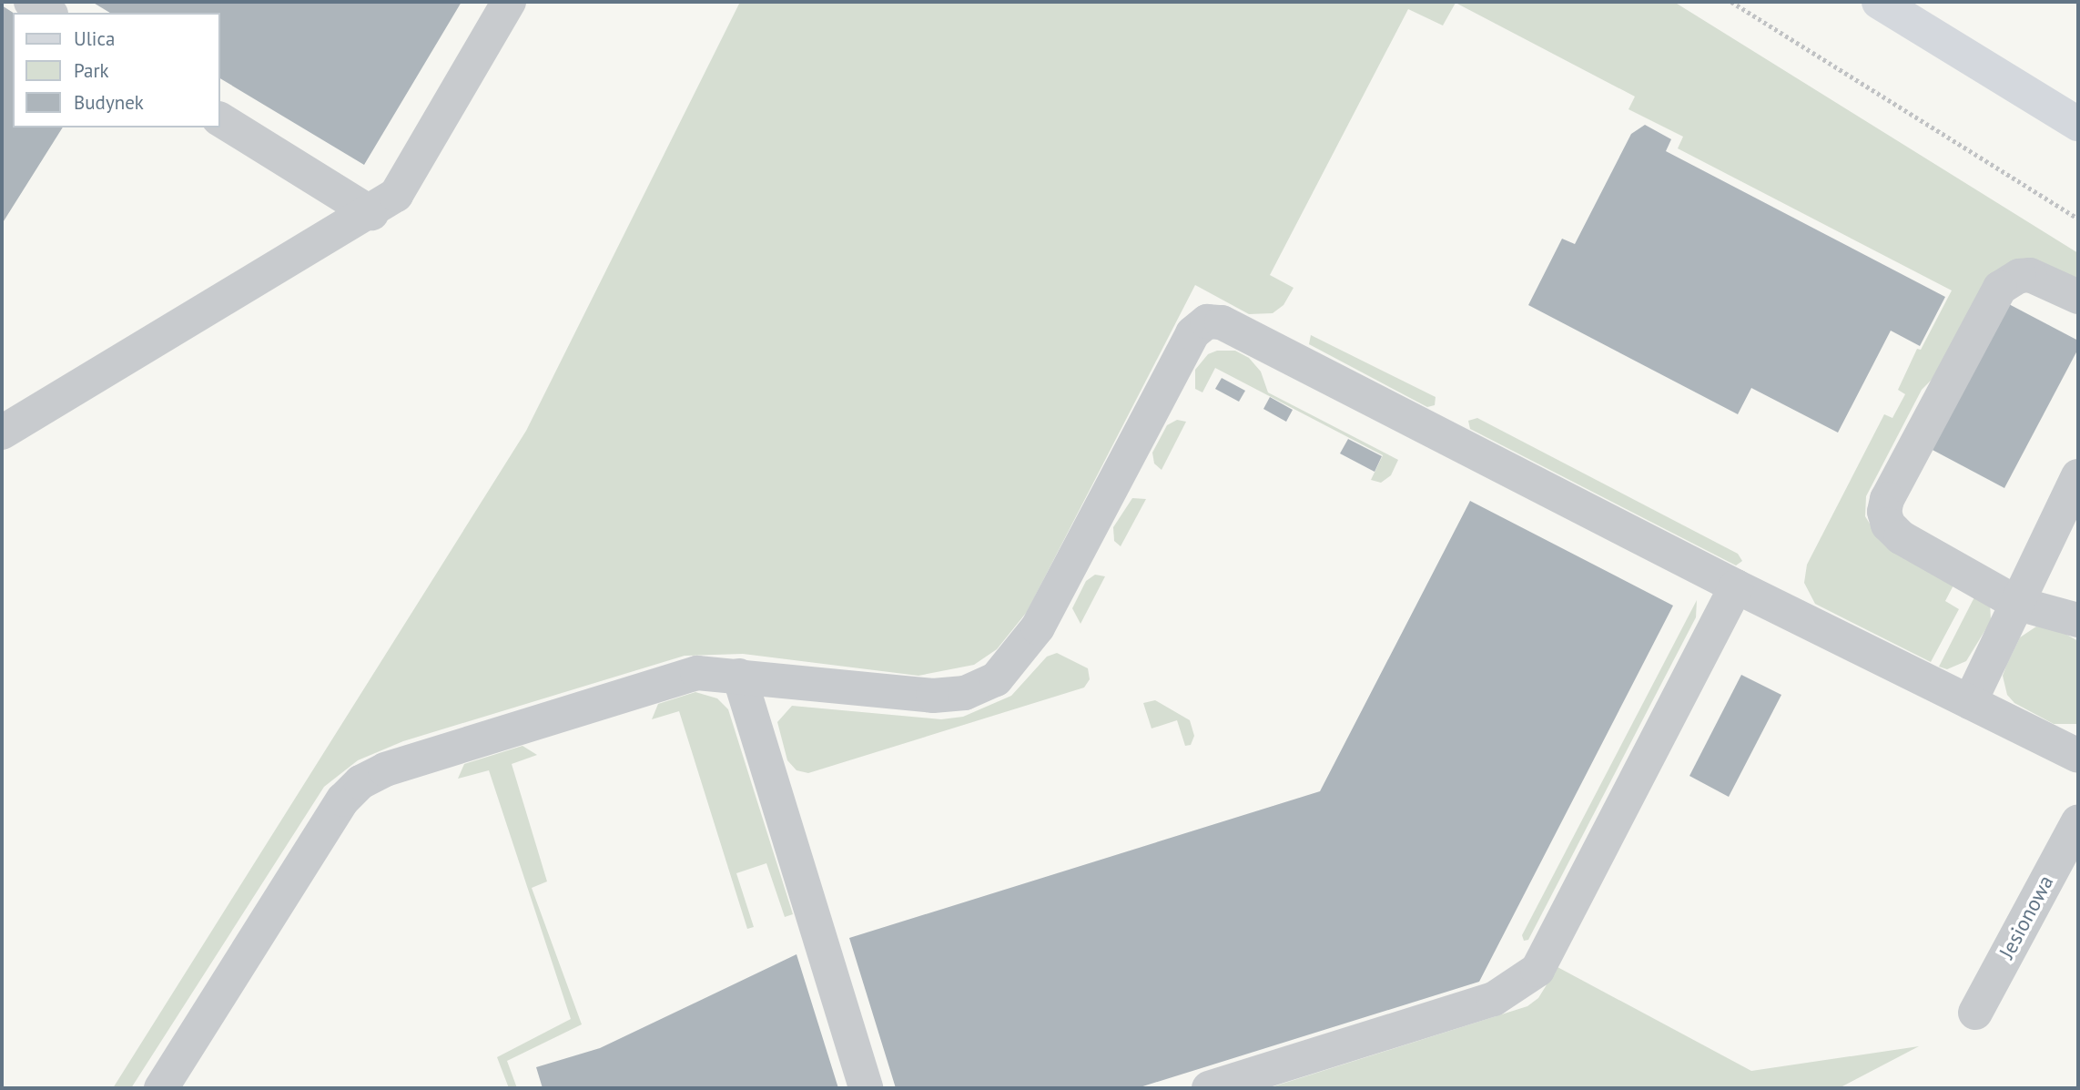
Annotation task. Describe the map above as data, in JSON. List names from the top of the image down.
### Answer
{
  "streets": {
    "street": ["Jesionowa"]
  },
  "legend": ["Ulica", "Park", "Budynek"]
}
